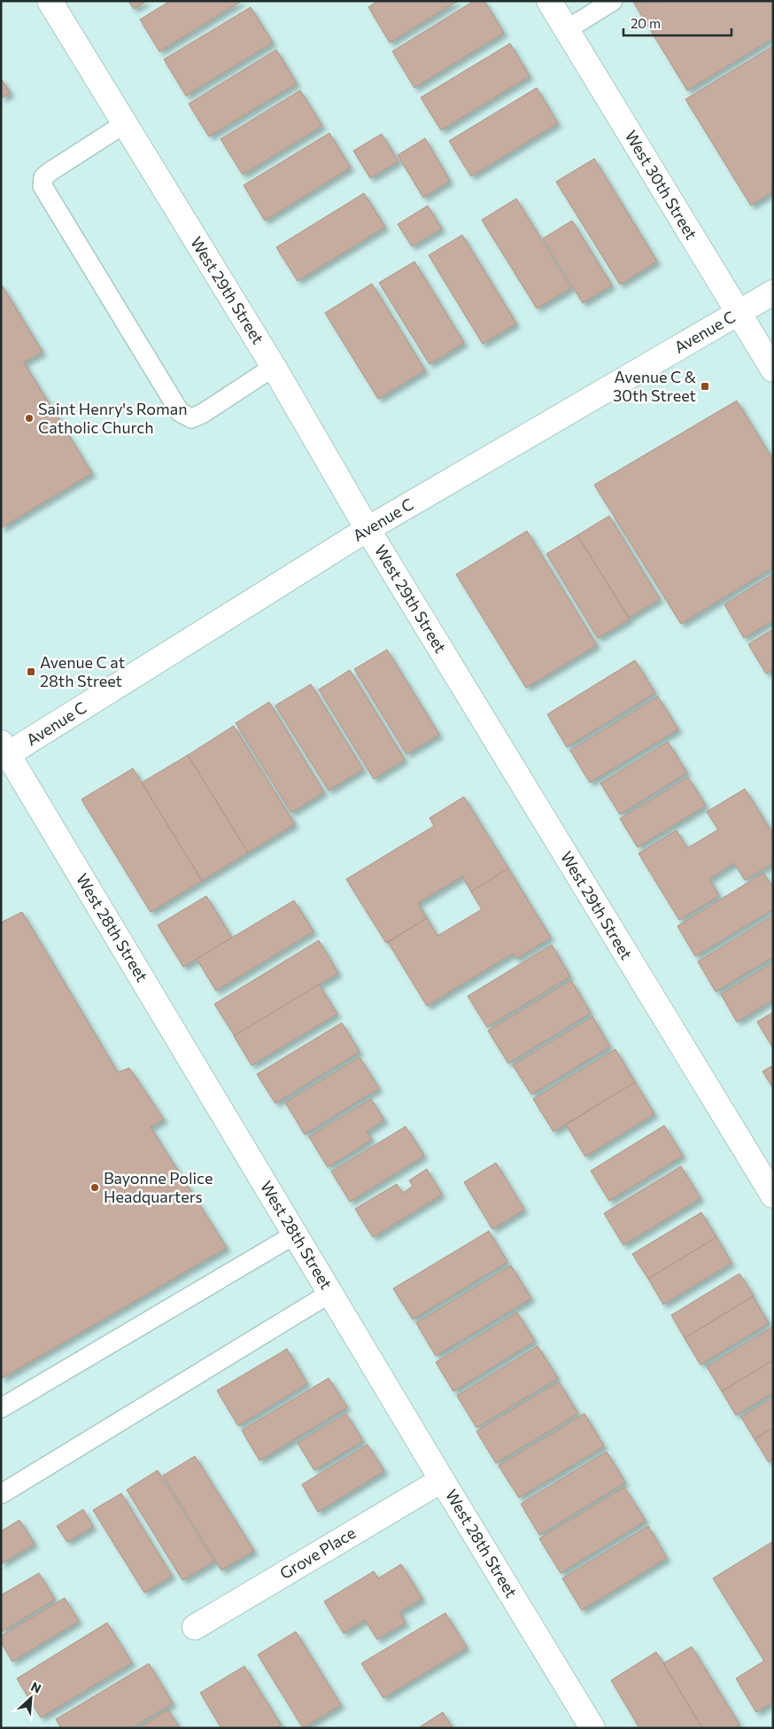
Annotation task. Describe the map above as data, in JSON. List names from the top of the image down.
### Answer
{
  "streets": {
    "street": [
      "West 30th Street",
      "West 29th Street",
      "Avenue C",
      "West 28th Street",
      "Grove Place"
    ]
  },
  "crossings": [
    ["West 30th Street", "Avenue C"],
    ["West 29th Street", "Avenue C"],
    ["Avenue C", "West 28th Street"],
    ["West 28th Street", "Grove Place"]
  ],
  "places": {
    "transit": ["Avenue C & 30th Street", "Avenue C at 28th Street"],
    "other": ["Saint Henry's Roman Catholic Church", "Bayonne Police Headquarters"]
  },
  "scale_bar": "20 m",
  "north": "top right"
}
